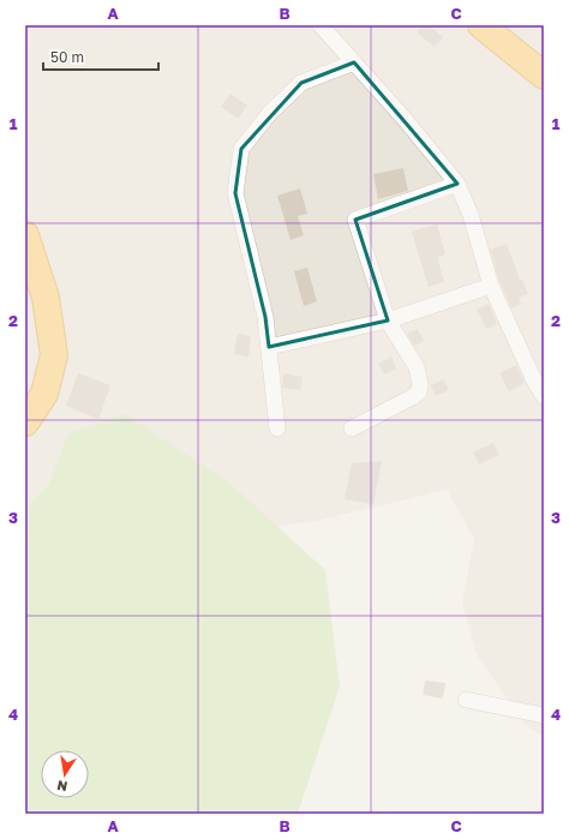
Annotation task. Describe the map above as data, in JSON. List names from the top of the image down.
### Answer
{
  "scale_bar": "50 m",
  "north": "bottom",
  "grid": {
    "columns": ["A", "B", "C"],
    "rows": [
      "1",
      "2",
      "3",
      "4"
    ]
  }
}
